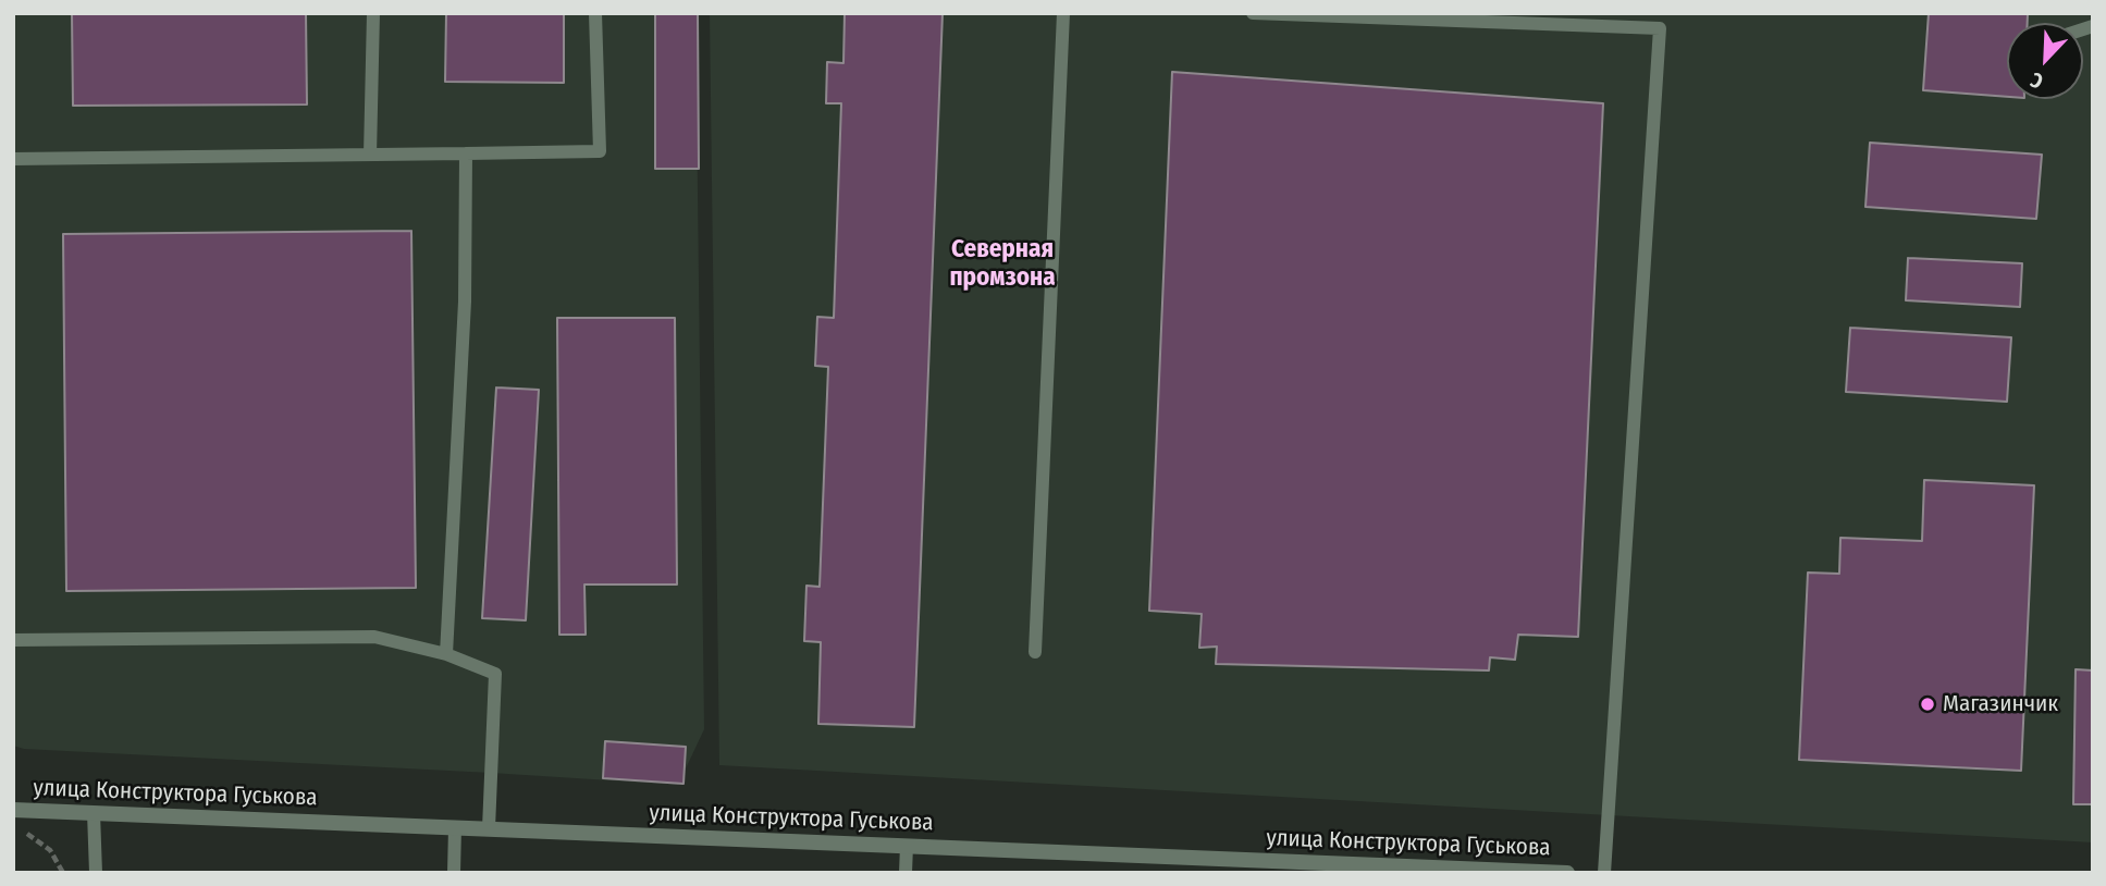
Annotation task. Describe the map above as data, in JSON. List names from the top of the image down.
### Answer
{
  "streets": {
    "street": ["улица Конструктора Гуськова"]
  },
  "districts": ["Северная промзона"],
  "places": ["Магазинчик"],
  "north": "bottom left"
}
